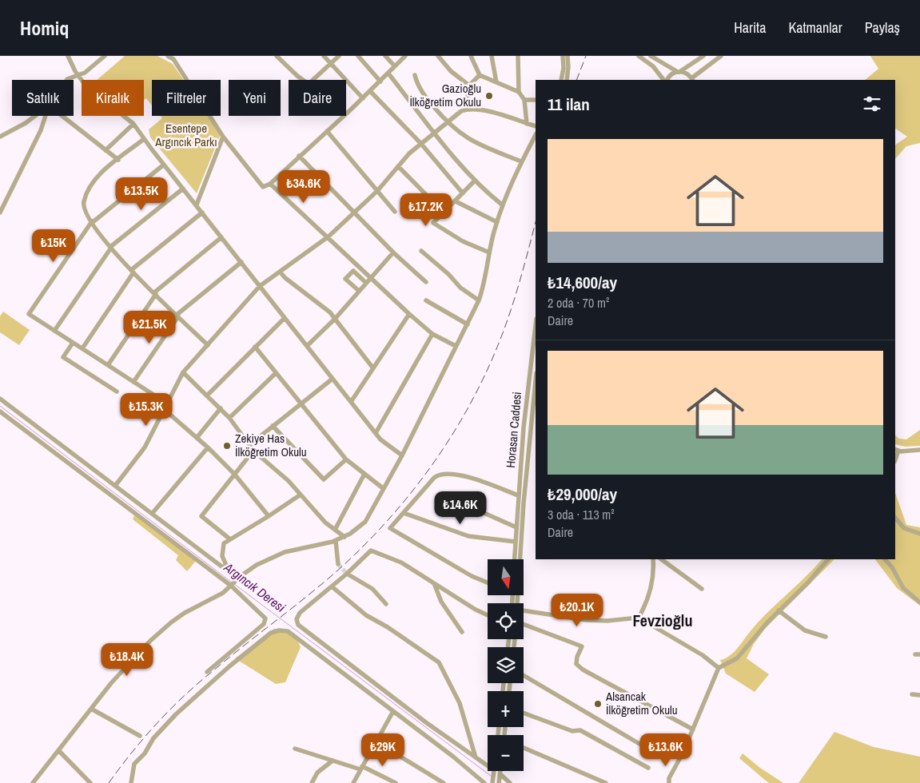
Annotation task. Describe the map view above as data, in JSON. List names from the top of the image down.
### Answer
{
  "streets": {
    "street": ["Horasan Caddesi"]
  },
  "districts": ["Fevzioğlu"],
  "water": ["Argıncık Deresi"],
  "parks": ["Esentepe Argıncık Parkı"],
  "places": ["Gazioğlu İlköğretim Okulu", "Zekiye Has İlköğretim Okulu", "Alsancak İlköğretim Okulu"],
  "north": "bottom",
  "page": {
    "header": "Homiq",
    "nav": ["Harita", "Katmanlar", "Paylaş"],
    "chip": [
      "Satılık",
      "Kiralık",
      "Filtreler",
      "Yeni",
      "Daire"
    ],
    "heading": "11 ilan",
    "list": [
      {
        "name": "₺14,600/ay",
        "note": "2 oda · 70 m² · Daire"
      },
      {
        "name": "₺29,000/ay",
        "note": "3 oda · 113 m² · Daire"
      }
    ],
    "price": [
      "₺34.6K",
      "₺13.5K",
      "₺17.2K",
      "₺15K",
      "₺21.5K",
      "₺15.3K",
      "₺14.6K",
      "₺20.1K",
      "₺18.4K",
      "₺29K",
      "₺13.6K"
    ],
    "map_buttons": ["+", "−"]
  }
}
